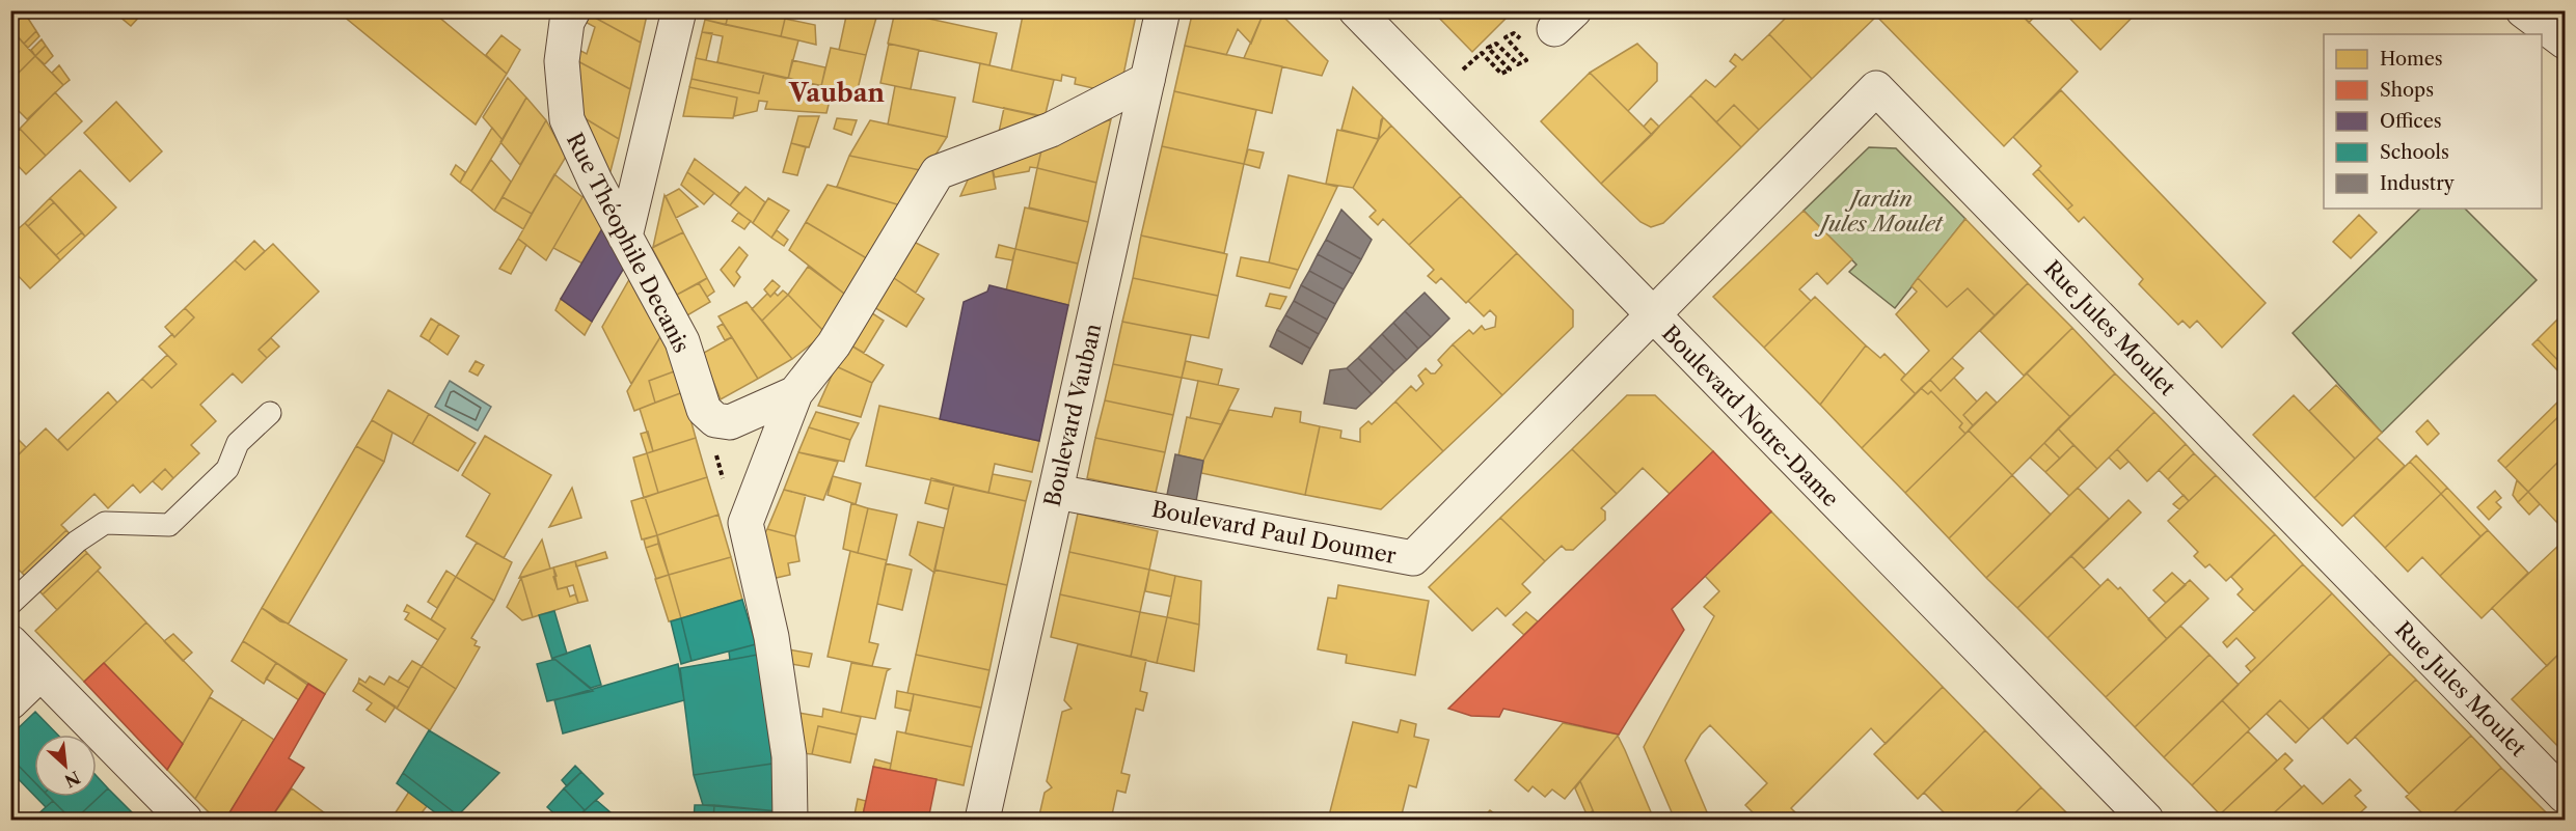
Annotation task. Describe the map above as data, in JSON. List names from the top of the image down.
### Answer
{
  "streets": {
    "street": [
      "Rue Théophile Decanis",
      "Rue Jules Moulet",
      "Boulevard Vauban",
      "Boulevard Notre-Dame",
      "Boulevard Paul Doumer"
    ]
  },
  "crossings": [
    ["Rue Théophile Decanis", "Boulevard Vauban"],
    ["Rue Jules Moulet", "Boulevard Notre-Dame"],
    ["Rue Jules Moulet", "Boulevard Paul Doumer"],
    ["Boulevard Vauban", "Boulevard Paul Doumer"],
    ["Boulevard Notre-Dame", "Boulevard Paul Doumer"]
  ],
  "districts": ["Vauban"],
  "parks": ["Jardin Jules Moulet"],
  "legend": [
    "Homes",
    "Shops",
    "Offices",
    "Schools",
    "Industry"
  ],
  "north": "bottom right"
}
